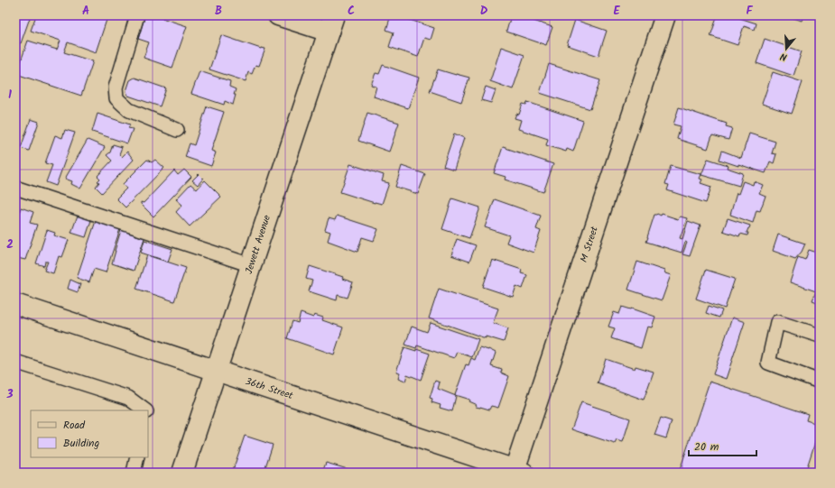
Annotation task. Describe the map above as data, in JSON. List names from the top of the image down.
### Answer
{
  "streets": {
    "street": ["Jewett Avenue", "M Street", "36th Street"]
  },
  "crossings": [
    ["Jewett Avenue", "36th Street"],
    ["M Street", "36th Street"]
  ],
  "legend": ["Road", "Building"],
  "scale_bar": "20 m",
  "north": "bottom",
  "grid": {
    "columns": [
      "A",
      "B",
      "C",
      "D",
      "E",
      "F"
    ],
    "rows": ["1", "2", "3"]
  }
}
